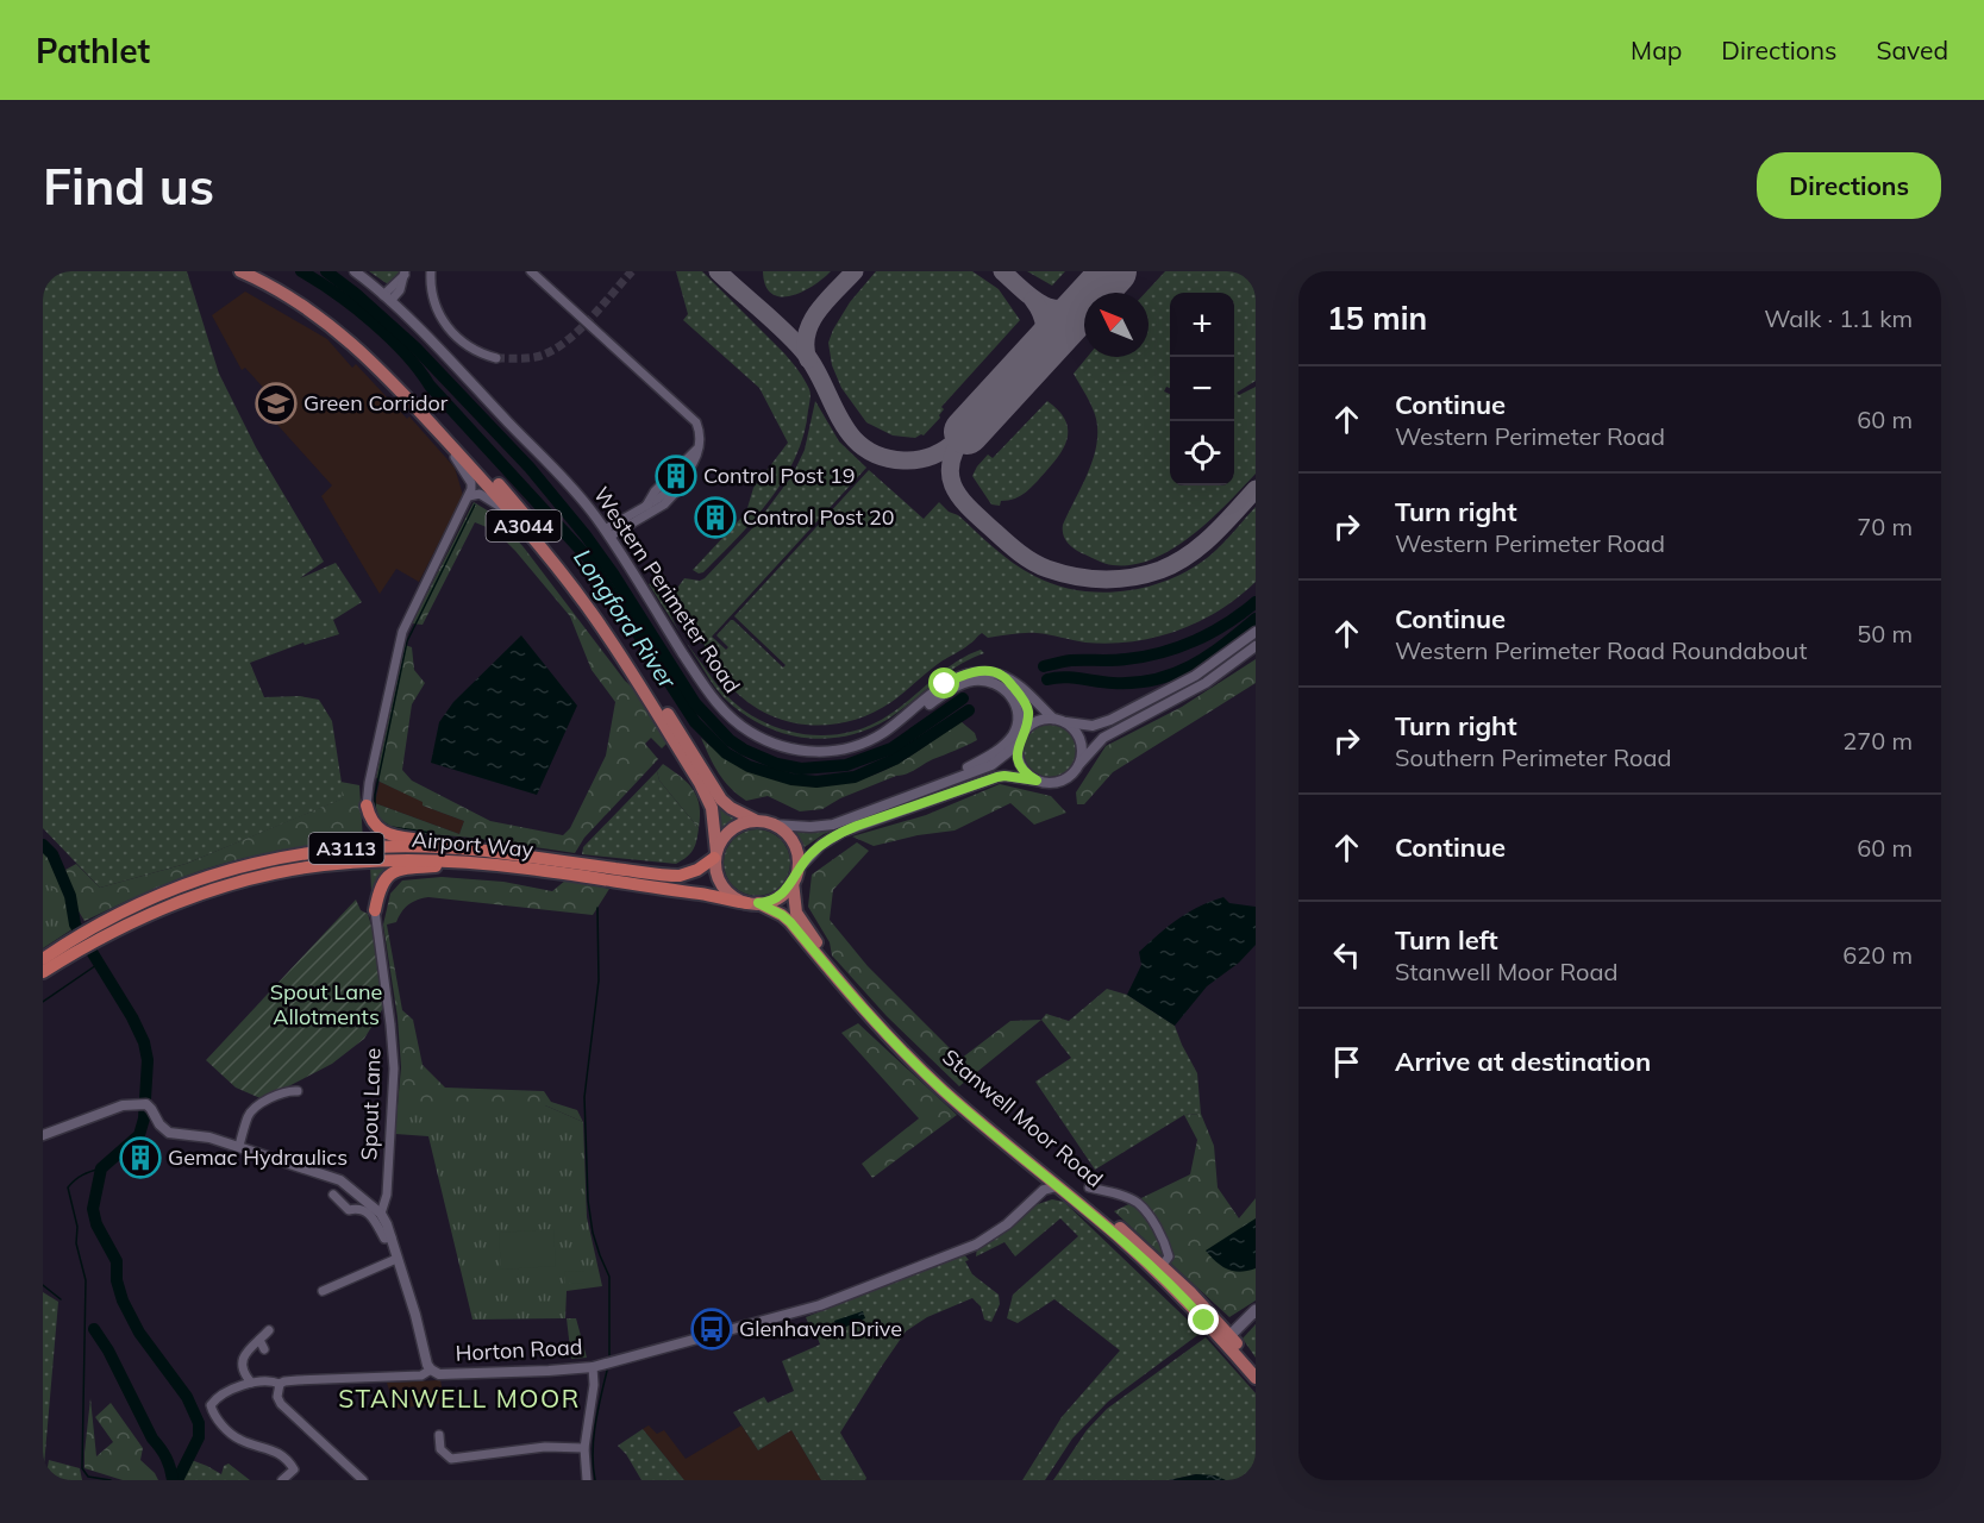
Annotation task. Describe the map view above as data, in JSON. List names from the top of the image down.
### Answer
{
  "streets": {
    "highway": ["Airport Way", "A3113"],
    "main road": ["A3044", "Stanwell Moor Road"],
    "street": ["Western Perimeter Road", "Spout Lane", "Horton Road"]
  },
  "crossings": [
    ["A3044", "Airport Way"],
    ["A3044", "Stanwell Moor Road"],
    ["Airport Way", "Stanwell Moor Road"],
    ["Spout Lane", "Horton Road"],
    ["Stanwell Moor Road", "Horton Road"]
  ],
  "districts": ["STANWELL MOOR"],
  "water": ["Longford River"],
  "parks": ["Spout Lane Allotments"],
  "places": {
    "school or university": ["Green Corridor"],
    "building": ["Control Post 19", "Control Post 20", "Gemac Hydraulics"],
    "bus stop": ["Glenhaven Drive"]
  },
  "north": "top left",
  "page": {
    "header": "Pathlet",
    "nav": ["Map", "Directions", "Saved"],
    "buttons": "Directions",
    "title": "Find us",
    "heading": ["15 min", "Walk · 1.1 km"],
    "map_buttons": ["+", "−"],
    "list": [
      ["Continue", "Western Perimeter Road", "60 m"],
      ["Turn right", "Western Perimeter Road", "70 m"],
      ["Continue", "Western Perimeter Road Roundabout", "50 m"],
      ["Turn right", "Southern Perimeter Road", "270 m"],
      ["Continue", "60 m"],
      ["Turn left", "Stanwell Moor Road", "620 m"],
      "Arrive at destination"
    ]
  }
}
